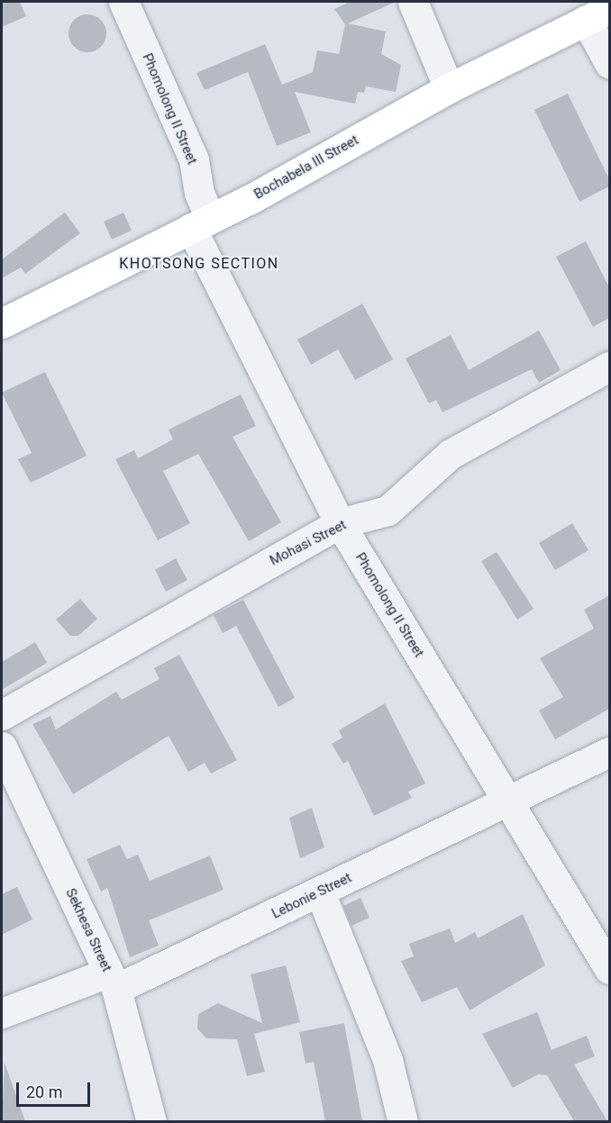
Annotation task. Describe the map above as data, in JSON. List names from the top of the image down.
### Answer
{
  "streets": {
    "street": [
      "Phomolong II Street",
      "Bochabela III Street",
      "Mohasi Street",
      "Lebonie Street",
      "Sekhesa Street"
    ]
  },
  "crossings": [
    ["Phomolong II Street", "Bochabela III Street"],
    ["Phomolong II Street", "Mohasi Street"],
    ["Phomolong II Street", "Lebonie Street"],
    ["Lebonie Street", "Sekhesa Street"]
  ],
  "districts": ["KHOTSONG SECTION"],
  "scale_bar": "20 m"
}
